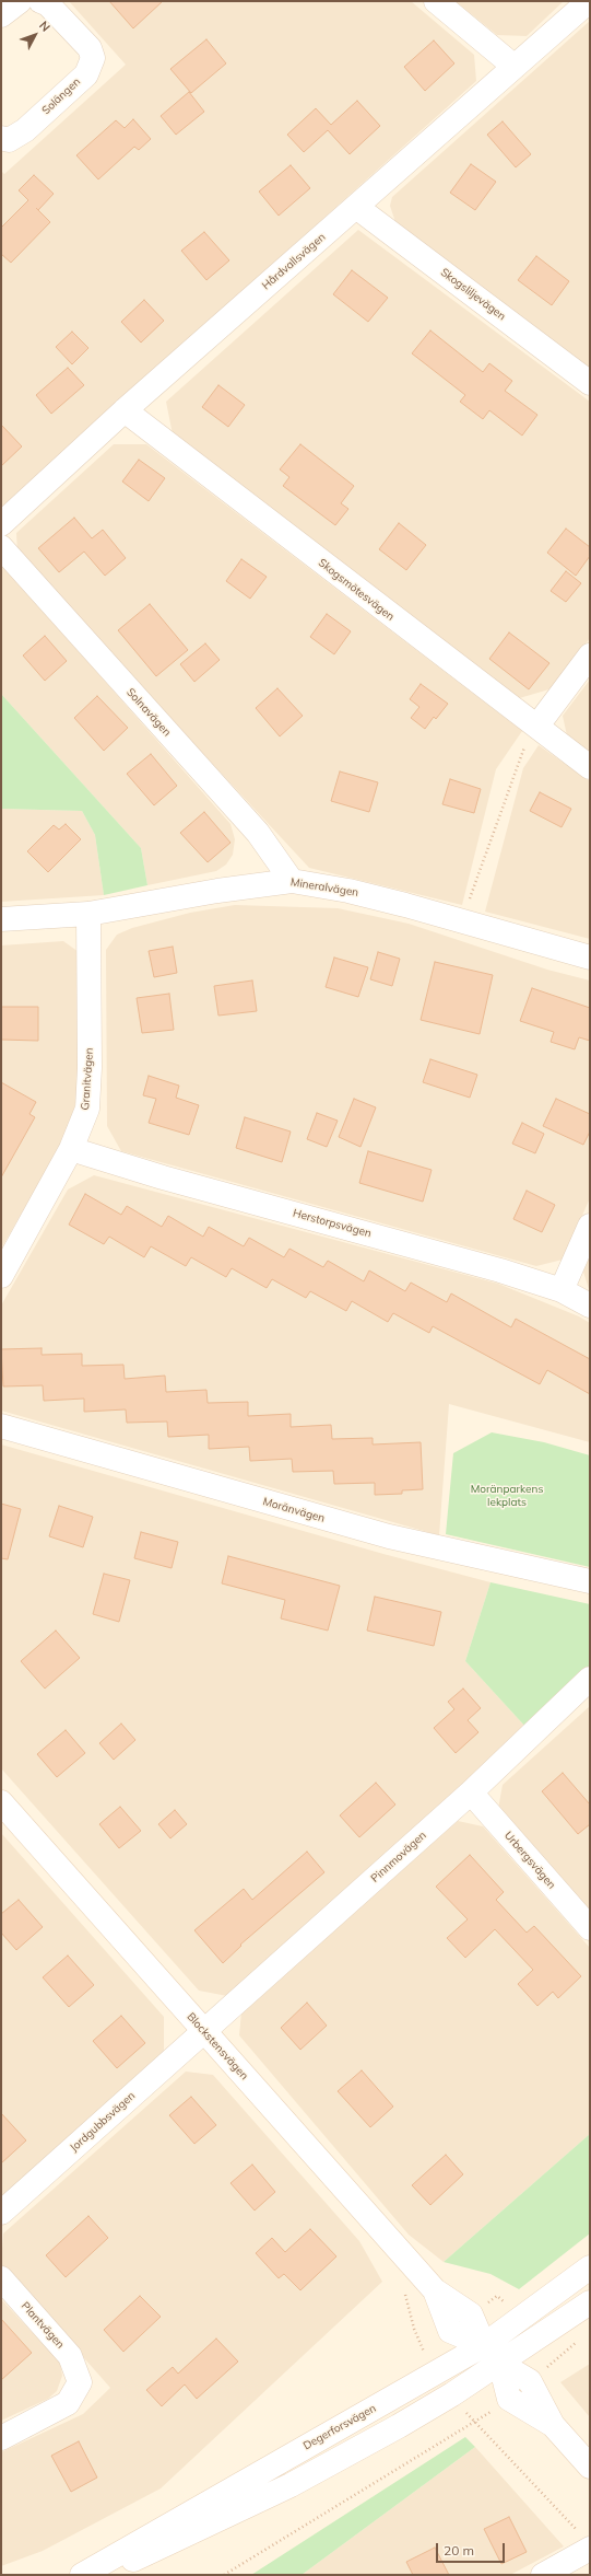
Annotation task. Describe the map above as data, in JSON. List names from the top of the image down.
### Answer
{
  "streets": {
    "street": [
      "Solängen",
      "Hårdvallsvägen",
      "Skogsliljevägen",
      "Skogsmötesvägen",
      "Solnavägen",
      "Mineralvägen",
      "Granitvägen",
      "Herstorpsvägen",
      "Moränvägen",
      "Pinnmovägen",
      "Urbergsvägen",
      "Blockstensvägen",
      "Jordgubbsvägen",
      "Plantvägen",
      "Degerforsvägen"
    ]
  },
  "crossings": [
    ["Hårdvallsvägen", "Skogsliljevägen"],
    ["Hårdvallsvägen", "Skogsmötesvägen"],
    ["Solnavägen", "Mineralvägen"],
    ["Mineralvägen", "Granitvägen"],
    ["Granitvägen", "Herstorpsvägen"],
    ["Pinnmovägen", "Urbergsvägen"],
    ["Pinnmovägen", "Blockstensvägen"],
    ["Pinnmovägen", "Jordgubbsvägen"],
    ["Blockstensvägen", "Jordgubbsvägen"],
    ["Blockstensvägen", "Degerforsvägen"]
  ],
  "parks": ["Moränparkens lekplats"],
  "scale_bar": "20 m",
  "north": "top right"
}
